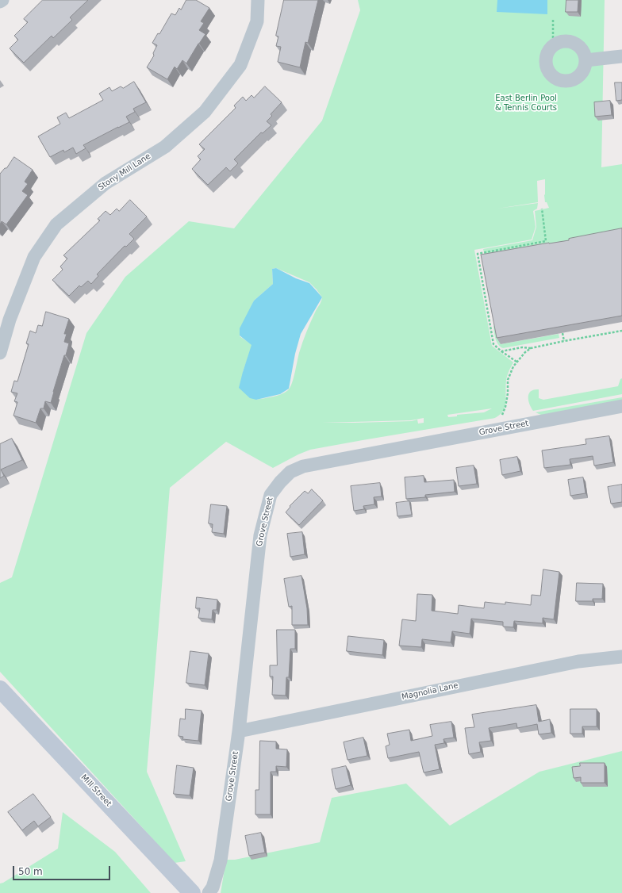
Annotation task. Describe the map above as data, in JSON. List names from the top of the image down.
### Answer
{
  "streets": {
    "main road": ["Mill Street"],
    "street": ["Stony Mill Lane", "Grove Street", "Magnolia Lane"]
  },
  "crossings": [
    ["Grove Street", "Magnolia Lane"]
  ],
  "parks": ["East Berlin Pool & Tennis Courts"],
  "scale_bar": "50 m"
}
